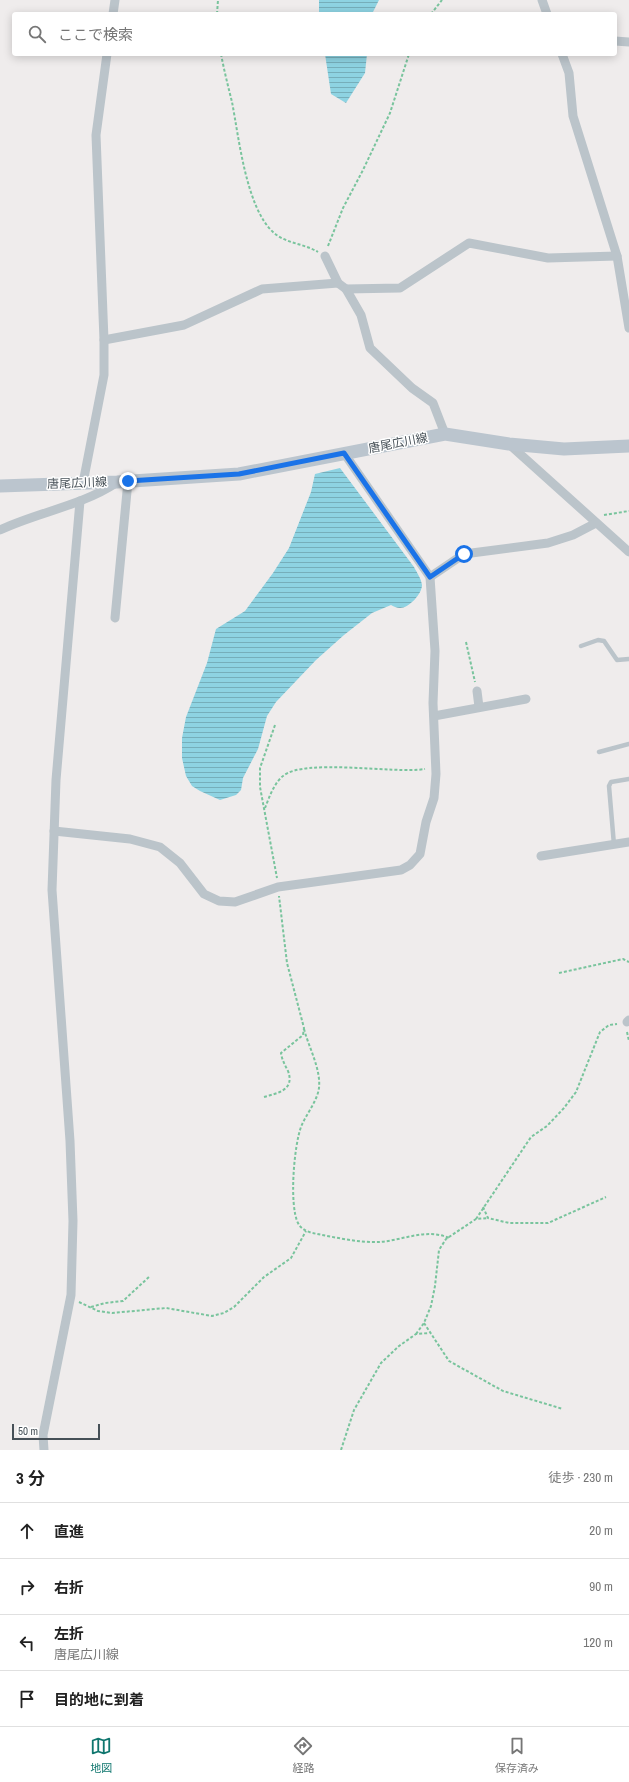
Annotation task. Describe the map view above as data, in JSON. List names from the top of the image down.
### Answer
{
  "streets": {
    "main road": ["唐尾広川線"]
  },
  "scale_bar": "50 m",
  "page": {
    "search": "ここで検索",
    "scale": "50 m",
    "heading": ["3 分", "徒歩 · 230 m"],
    "list": [
      ["直進", "20 m"],
      ["右折", "90 m"],
      ["左折", "唐尾広川線", "120 m"],
      "目的地に到着"
    ],
    "nav": ["地図", "経路", "保存済み"]
  }
}
